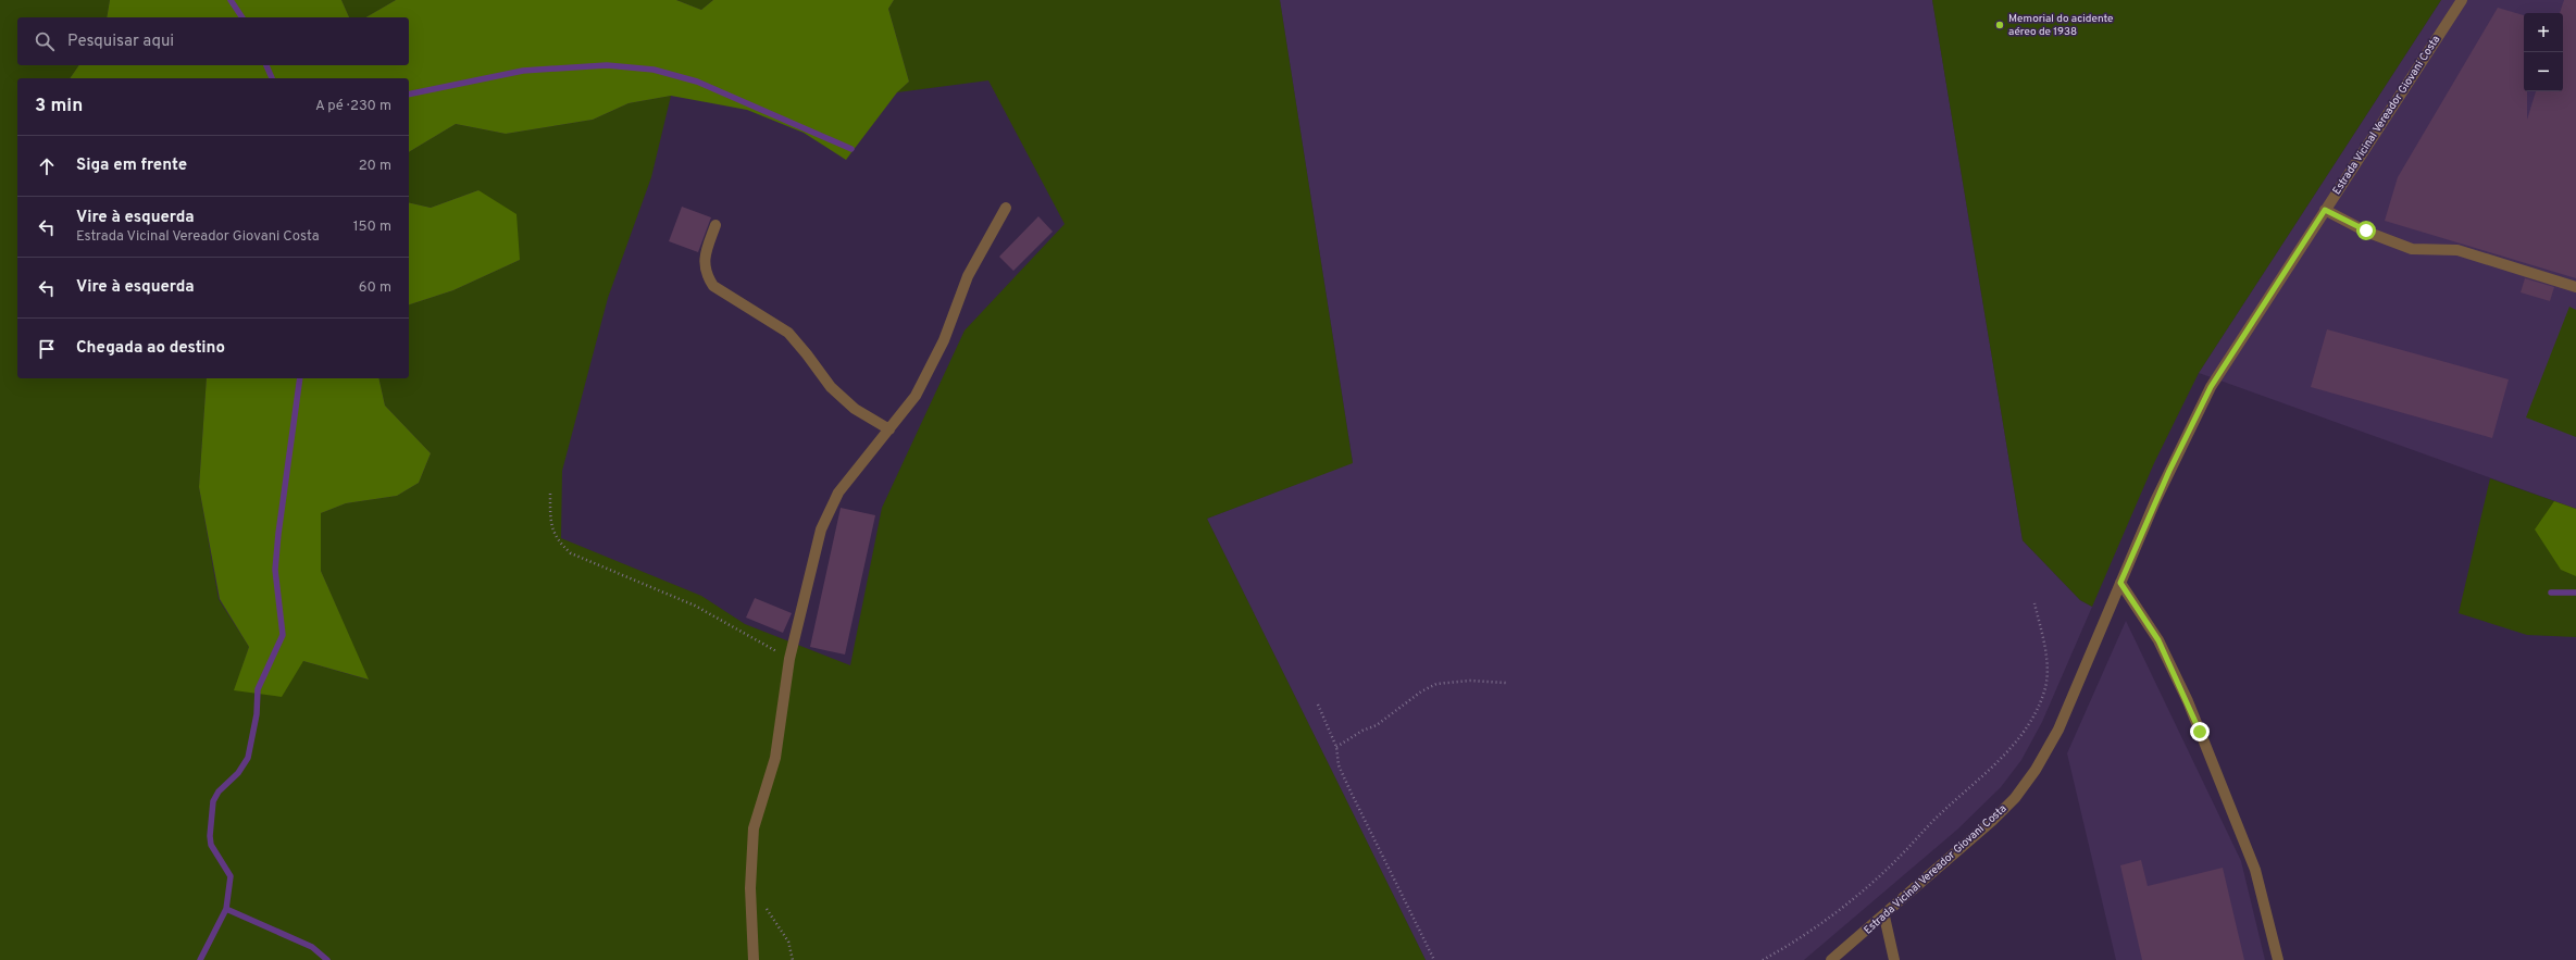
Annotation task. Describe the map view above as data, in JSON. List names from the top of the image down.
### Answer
{
  "streets": {
    "street": ["Estrada Vicinal Vereador Giovani Costa"]
  },
  "places": ["Memorial do acidente aéreo de 1938"],
  "page": {
    "map_buttons": ["+", "−"],
    "search": "Pesquisar aqui",
    "heading": ["3 min", "A pé · 230 m"],
    "list": [
      ["Siga em frente", "20 m"],
      ["Vire à esquerda", "Estrada Vicinal Vereador Giovani Costa", "150 m"],
      ["Vire à esquerda", "60 m"],
      "Chegada ao destino"
    ]
  }
}
